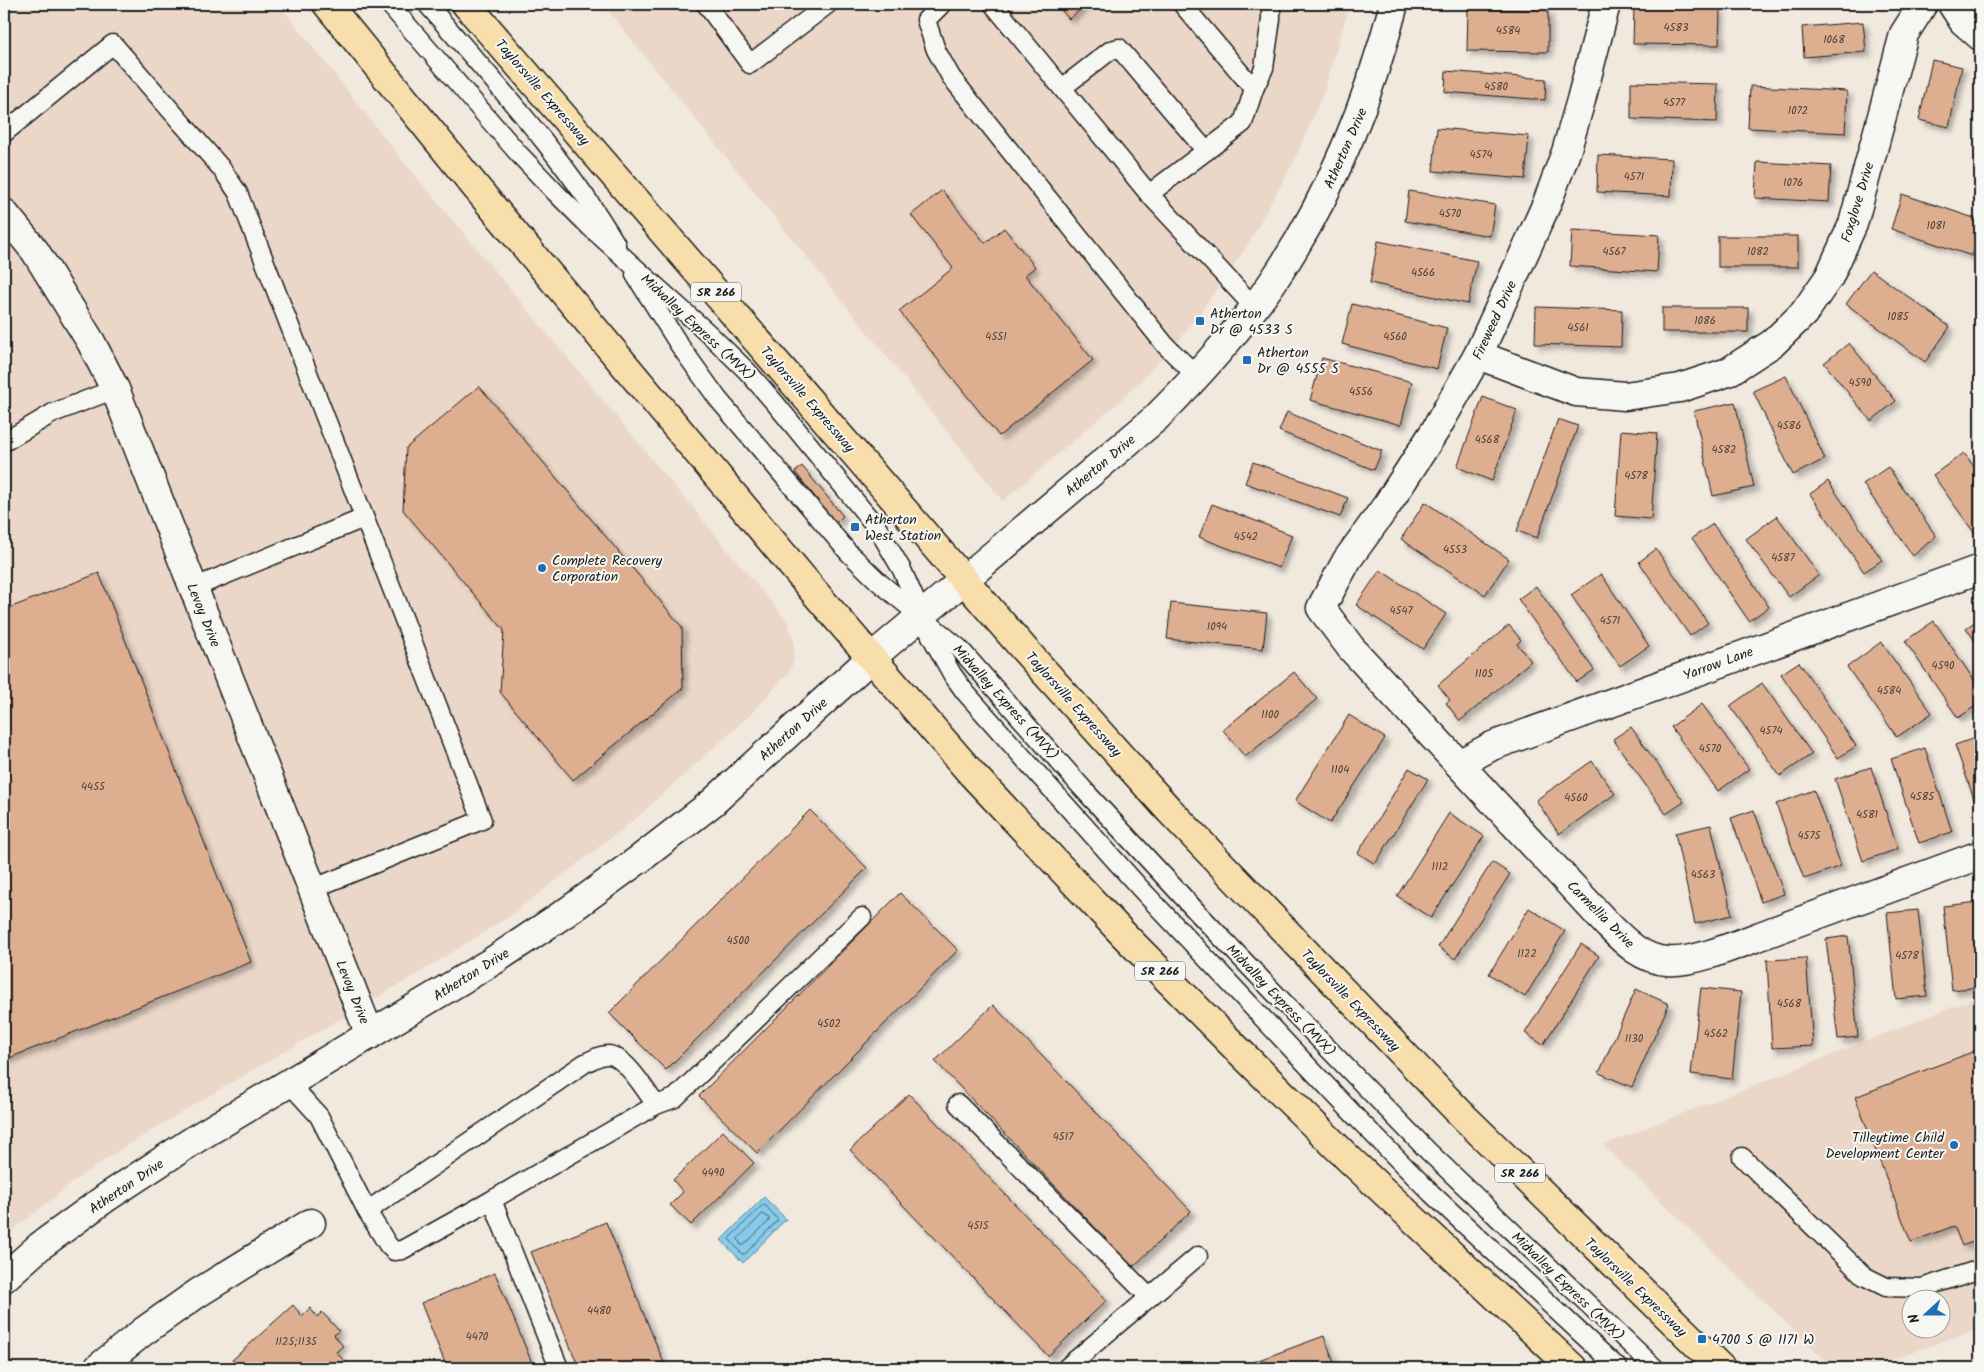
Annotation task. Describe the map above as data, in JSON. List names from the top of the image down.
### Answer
{
  "streets": {
    "main road": ["Taylorsville Expressway", "SR 266"],
    "street": [
      "Atherton Drive",
      "Foxglove Drive",
      "Fireweed Drive",
      "Levoy Drive",
      "Yarrow Lane",
      "Carmellia Drive"
    ],
    "lane": ["Midvalley Express (MVX)"]
  },
  "crossings": [
    ["Taylorsville Expressway", "Atherton Drive"],
    ["Atherton Drive", "SR 266"],
    ["Atherton Drive", "Midvalley Express (MVX)"],
    ["Atherton Drive", "Levoy Drive"],
    ["Foxglove Drive", "Fireweed Drive"],
    ["Fireweed Drive", "Carmellia Drive"],
    ["Yarrow Lane", "Carmellia Drive"]
  ],
  "places": {
    "transit": [
      "Atherton Dr @ 4533 S",
      "Atherton Dr @ 4555 S",
      "Atherton West Station",
      "4700 S @ 1171 W"
    ],
    "other": ["Complete Recovery Corporation", "Tilleytime Child Development Center"]
  },
  "house_numbers": [
    "4583",
    "4584",
    "1068",
    "4580",
    "4577",
    "1072",
    "4574",
    "4571",
    "1076",
    "4570",
    "1081",
    "4567",
    "1082",
    "4566",
    "1085",
    "1086",
    "4561",
    "4551",
    "4560",
    "4590",
    "4556",
    "4586",
    "4568",
    "4582",
    "4578",
    "4542",
    "4553",
    "4587",
    "4547",
    "4571",
    "1094",
    "4590",
    "1105",
    "4584",
    "1100",
    "4574",
    "4570",
    "1104",
    "4455",
    "4585",
    "4560",
    "4581",
    "4575",
    "1112",
    "4563",
    "4500",
    "1122",
    "4578",
    "4568",
    "4502",
    "4562",
    "1130",
    "4517",
    "4490",
    "4515",
    "4480",
    "4470",
    "1125;1135"
  ],
  "north": "left"
}
